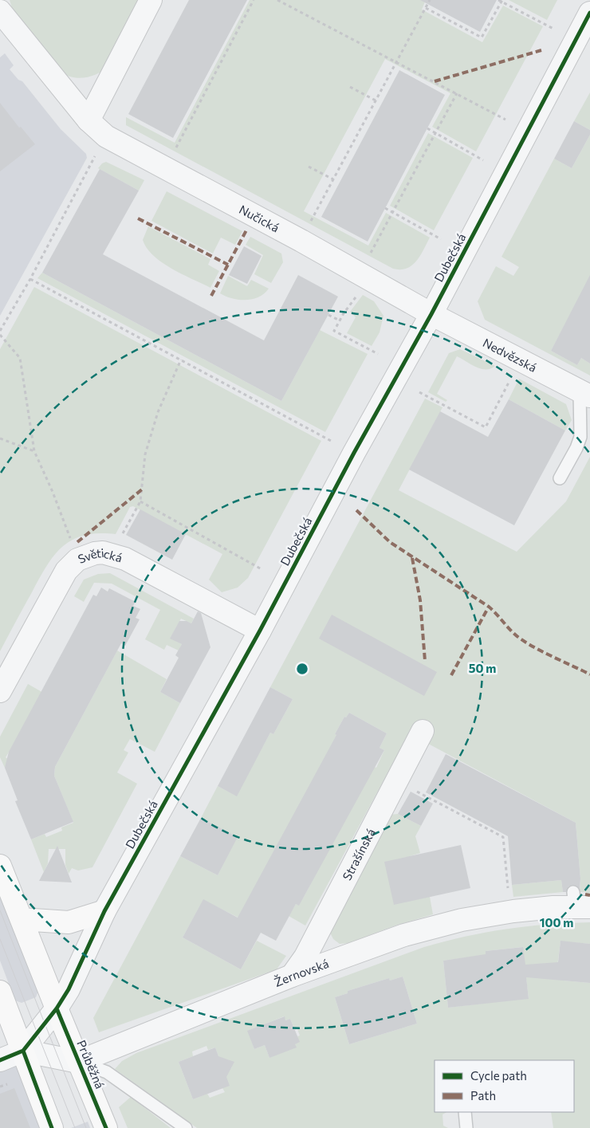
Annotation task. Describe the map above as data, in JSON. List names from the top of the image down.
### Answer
{
  "streets": {
    "main road": ["Průběžná"],
    "street": [
      "Nučická",
      "Dubečská",
      "Nedvězská",
      "Světická",
      "Strašínská",
      "Žernovská"
    ]
  },
  "crossings": [
    ["Nučická", "Dubečská"],
    ["Nučická", "Nedvězská"],
    ["Dubečská", "Nedvězská"],
    ["Dubečská", "Světická"],
    ["Dubečská", "Průběžná"],
    ["Strašínská", "Žernovská"],
    ["Žernovská", "Průběžná"]
  ],
  "legend": ["Cycle path", "Path"],
  "rings": ["50 m", "100 m"]
}
